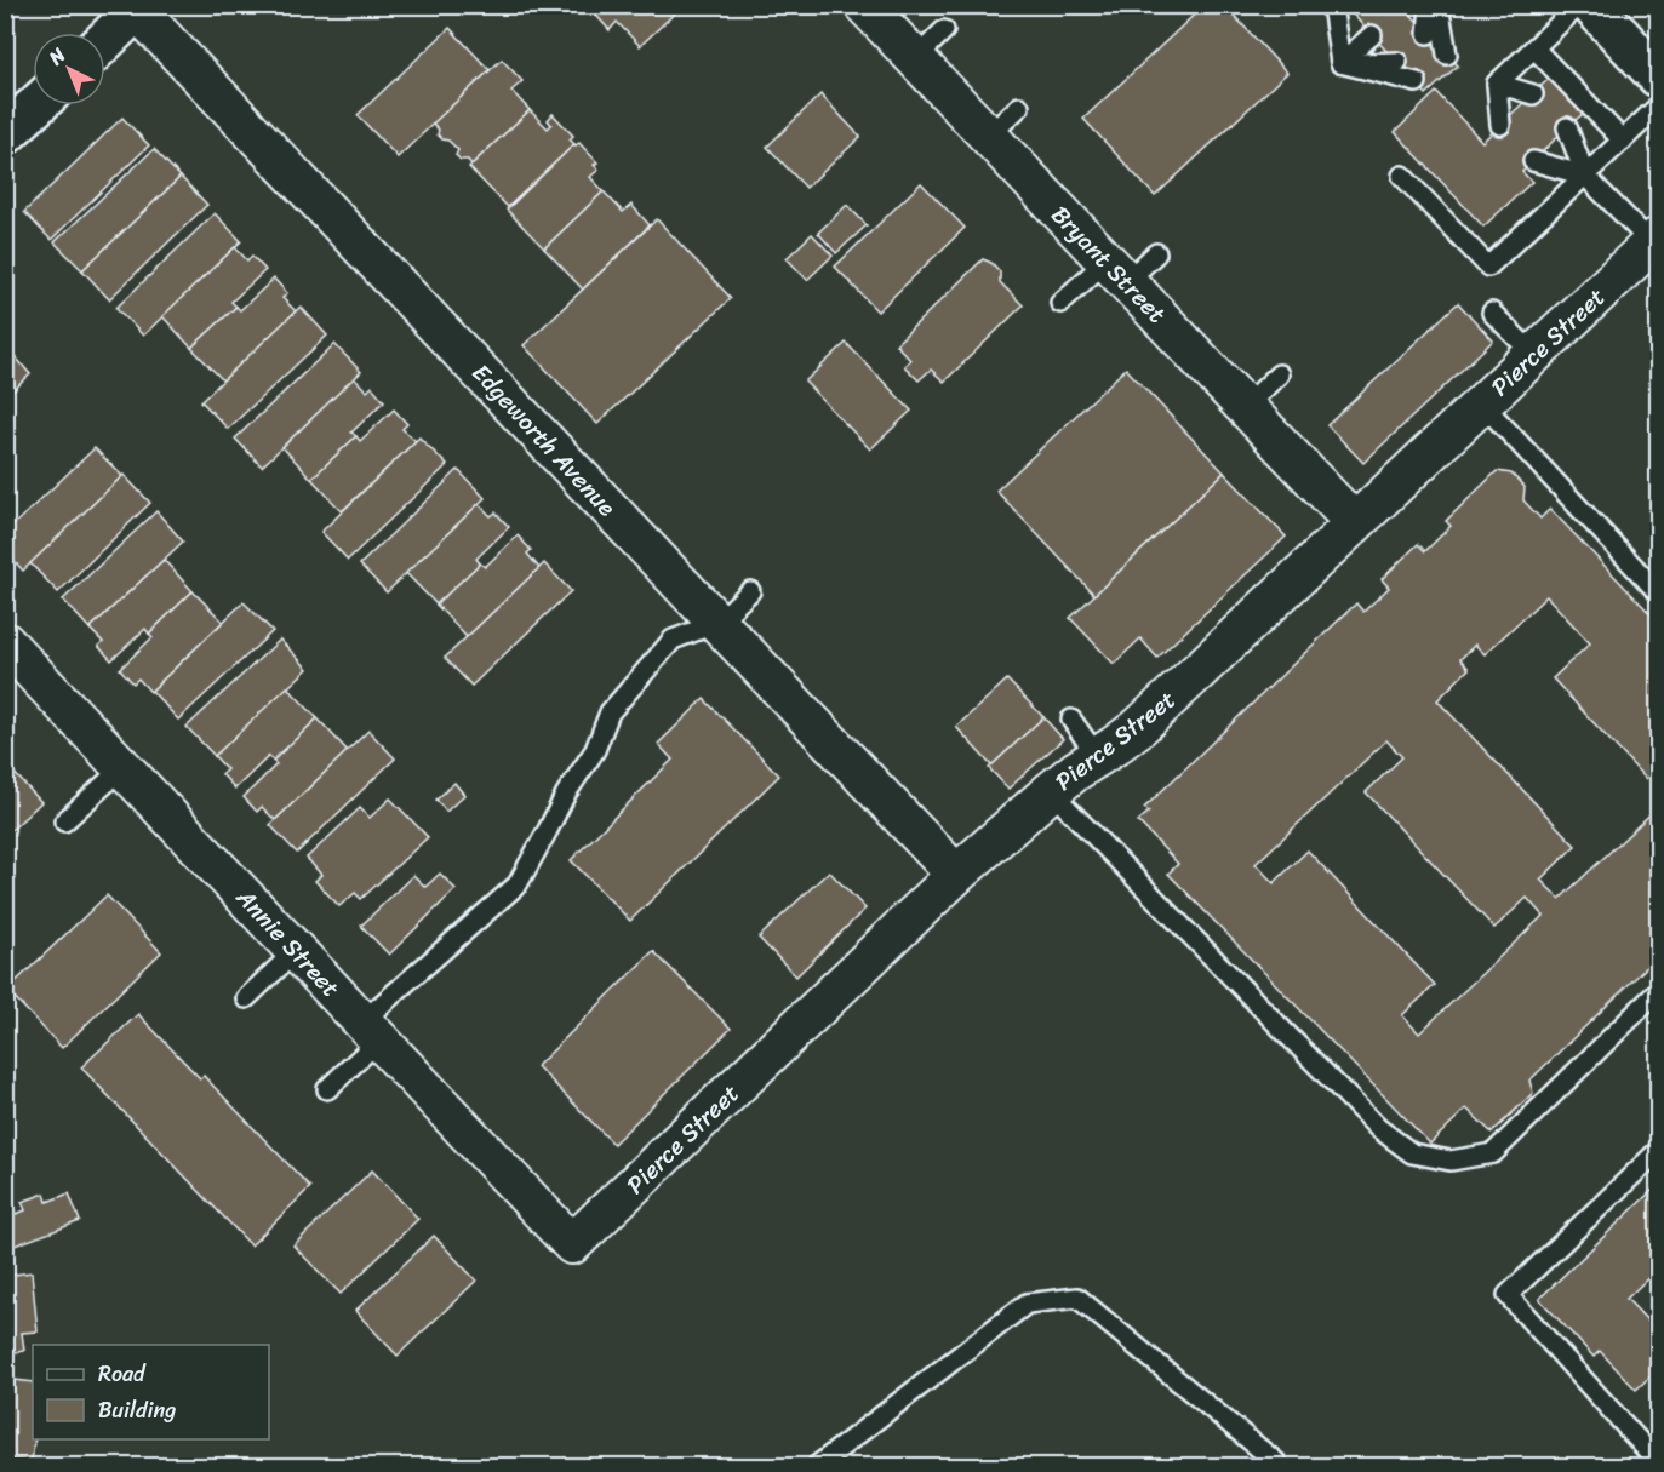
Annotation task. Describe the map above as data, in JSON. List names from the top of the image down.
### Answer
{
  "streets": {
    "street": [
      "Bryant Street",
      "Pierce Street",
      "Edgeworth Avenue",
      "Annie Street"
    ]
  },
  "crossings": [
    ["Bryant Street", "Pierce Street"],
    ["Pierce Street", "Edgeworth Avenue"],
    ["Pierce Street", "Annie Street"]
  ],
  "legend": ["Road", "Building"],
  "north": "top left"
}
